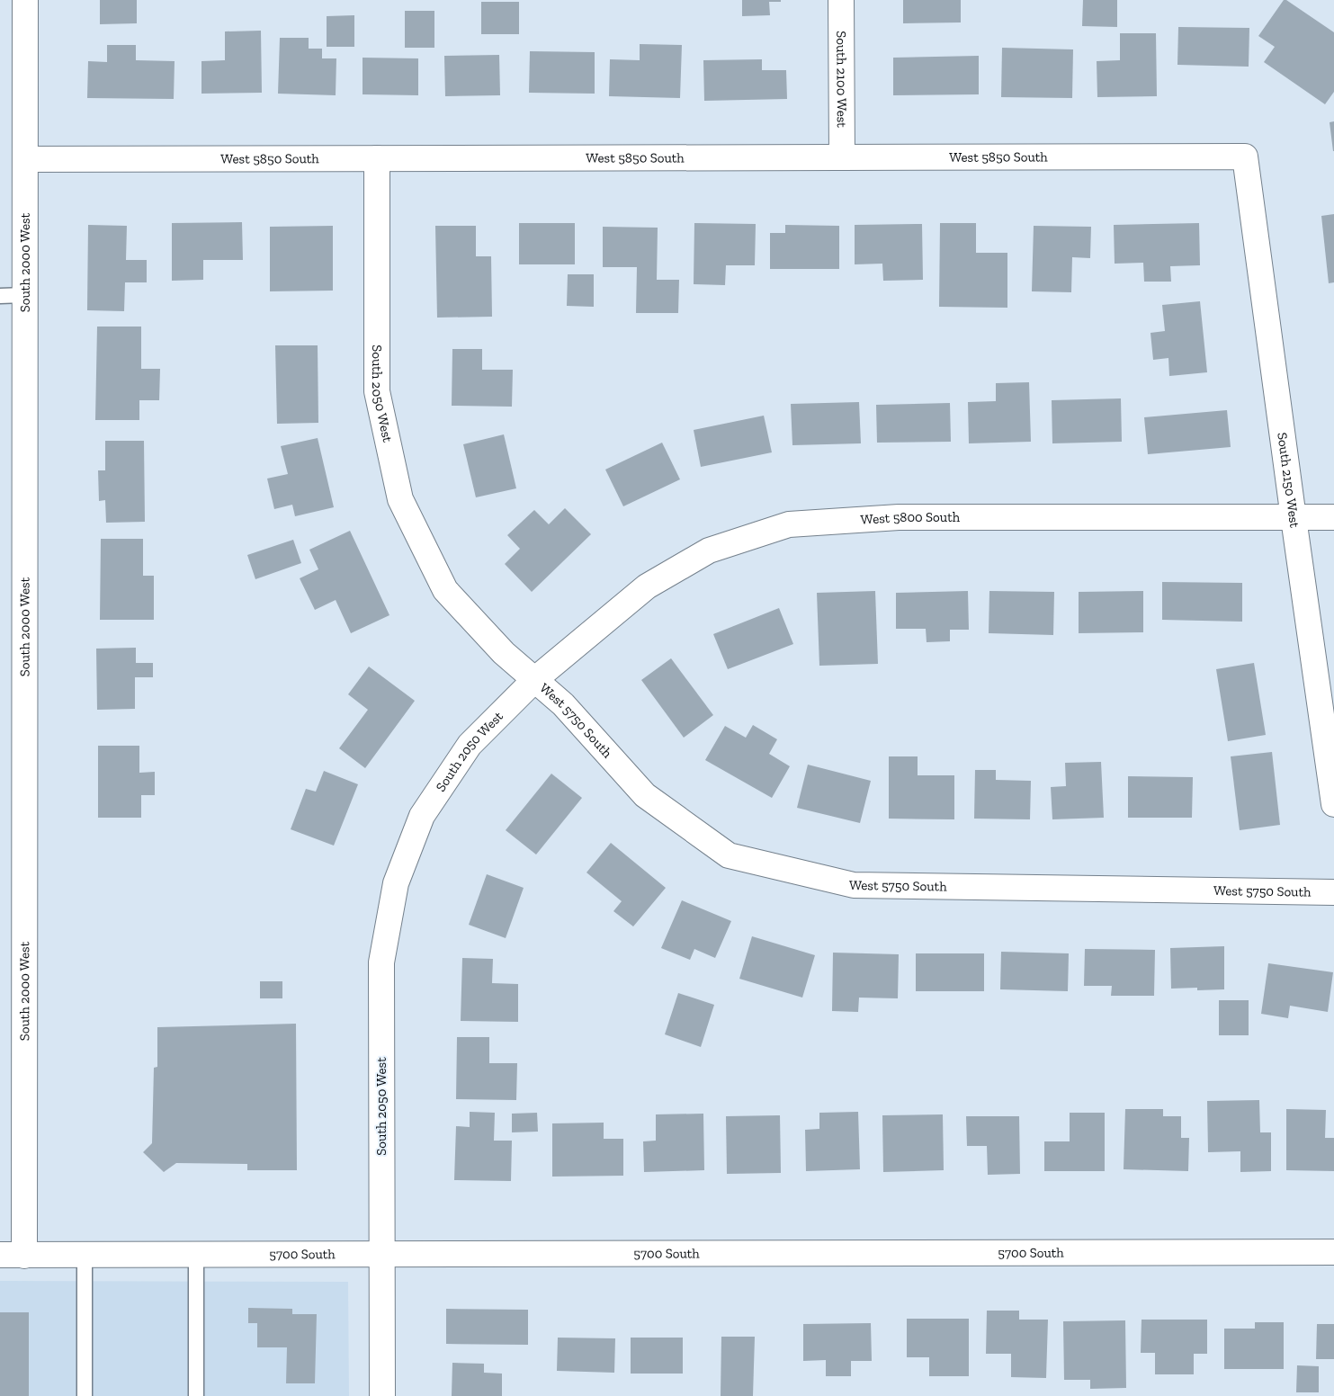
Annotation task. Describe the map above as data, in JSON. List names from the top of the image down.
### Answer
{
  "streets": {
    "street": [
      "South 2100 West",
      "West 5850 South",
      "South 2000 West",
      "South 2050 West",
      "South 2150 West",
      "West 5800 South",
      "West 5750 South",
      "5700 South"
    ]
  },
  "crossings": [
    ["South 2100 West", "West 5850 South"],
    ["West 5850 South", "South 2000 West"],
    ["West 5850 South", "South 2050 West"],
    ["West 5850 South", "South 2150 West"],
    ["South 2000 West", "5700 South"],
    ["South 2050 West", "West 5800 South"],
    ["South 2050 West", "West 5750 South"],
    ["South 2050 West", "5700 South"],
    ["South 2150 West", "West 5800 South"],
    ["West 5800 South", "West 5750 South"]
  ]
}
